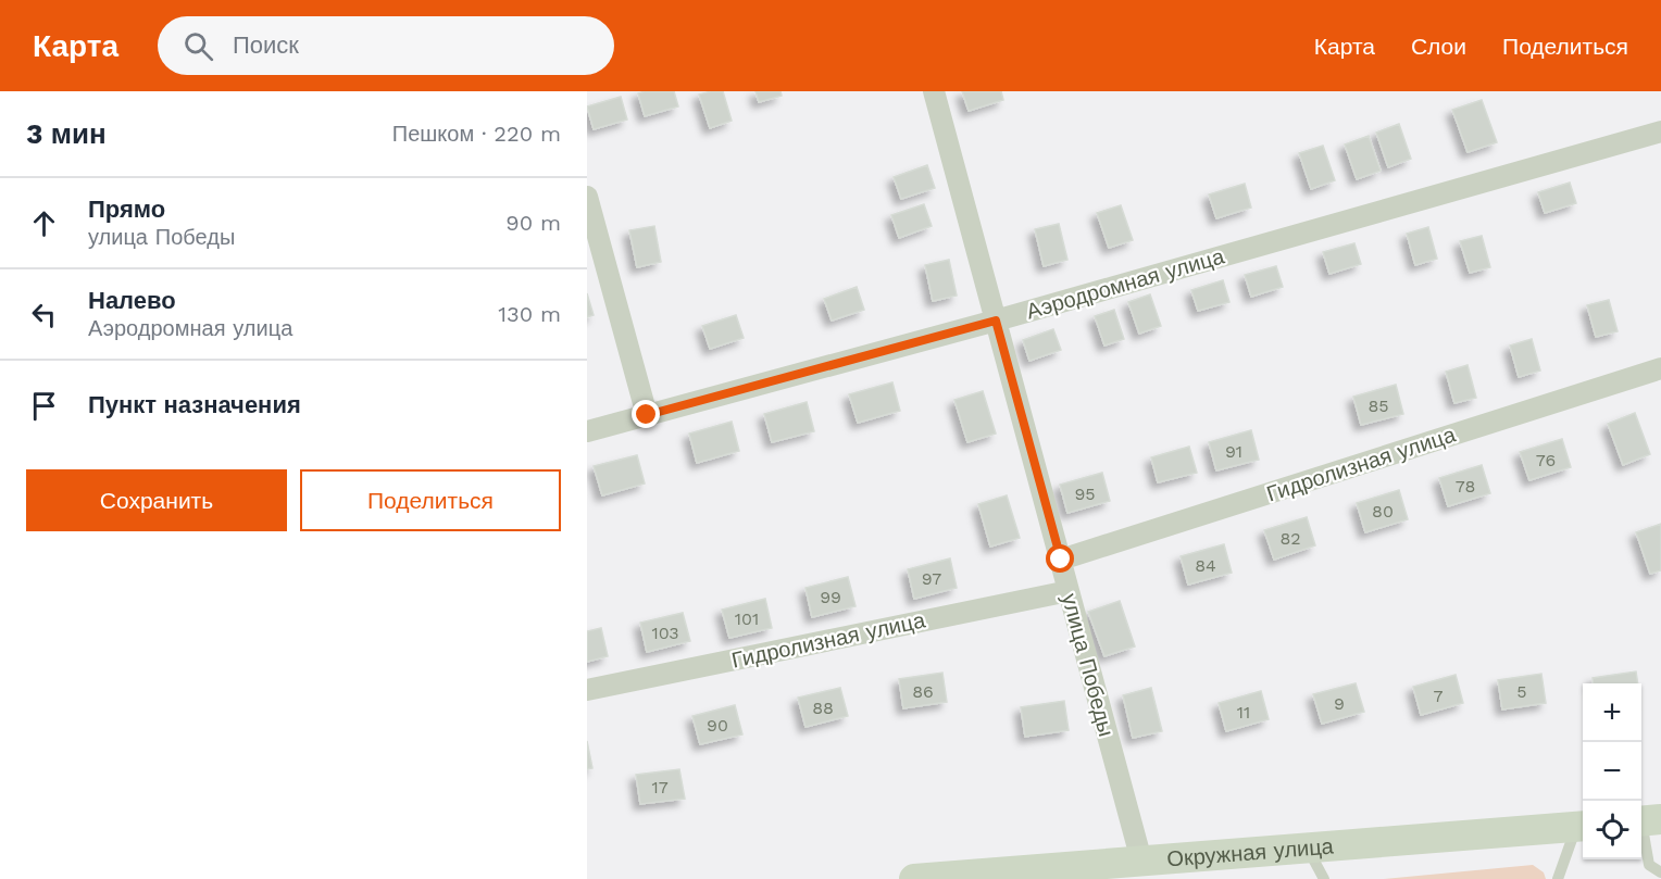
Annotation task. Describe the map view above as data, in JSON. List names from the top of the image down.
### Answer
{
  "streets": {
    "main road": ["Окружная улица"],
    "street": ["Аэродромная улица", "Гидролизная улица", "улица Победы"]
  },
  "crossings": [
    ["Аэродромная улица", "улица Победы"],
    ["Гидролизная улица", "улица Победы"],
    ["улица Победы", "Окружная улица"]
  ],
  "house_numbers": [
    "85",
    "91",
    "76",
    "78",
    "95",
    "80",
    "82",
    "84",
    "97",
    "99",
    "101",
    "103",
    "86",
    "5",
    "7",
    "9",
    "88",
    "11",
    "90",
    "17"
  ],
  "page": {
    "header": "Карта",
    "search": "Поиск",
    "nav": ["Карта", "Слои", "Поделиться"],
    "heading": ["3 мин", "Пешком · 220 m"],
    "list": [
      ["Прямо", "улица Победы", "90 m"],
      ["Налево", "Аэродромная улица", "130 m"],
      "Пункт назначения"
    ],
    "buttons": ["Сохранить", "Поделиться"],
    "map_buttons": ["+", "−"]
  }
}
